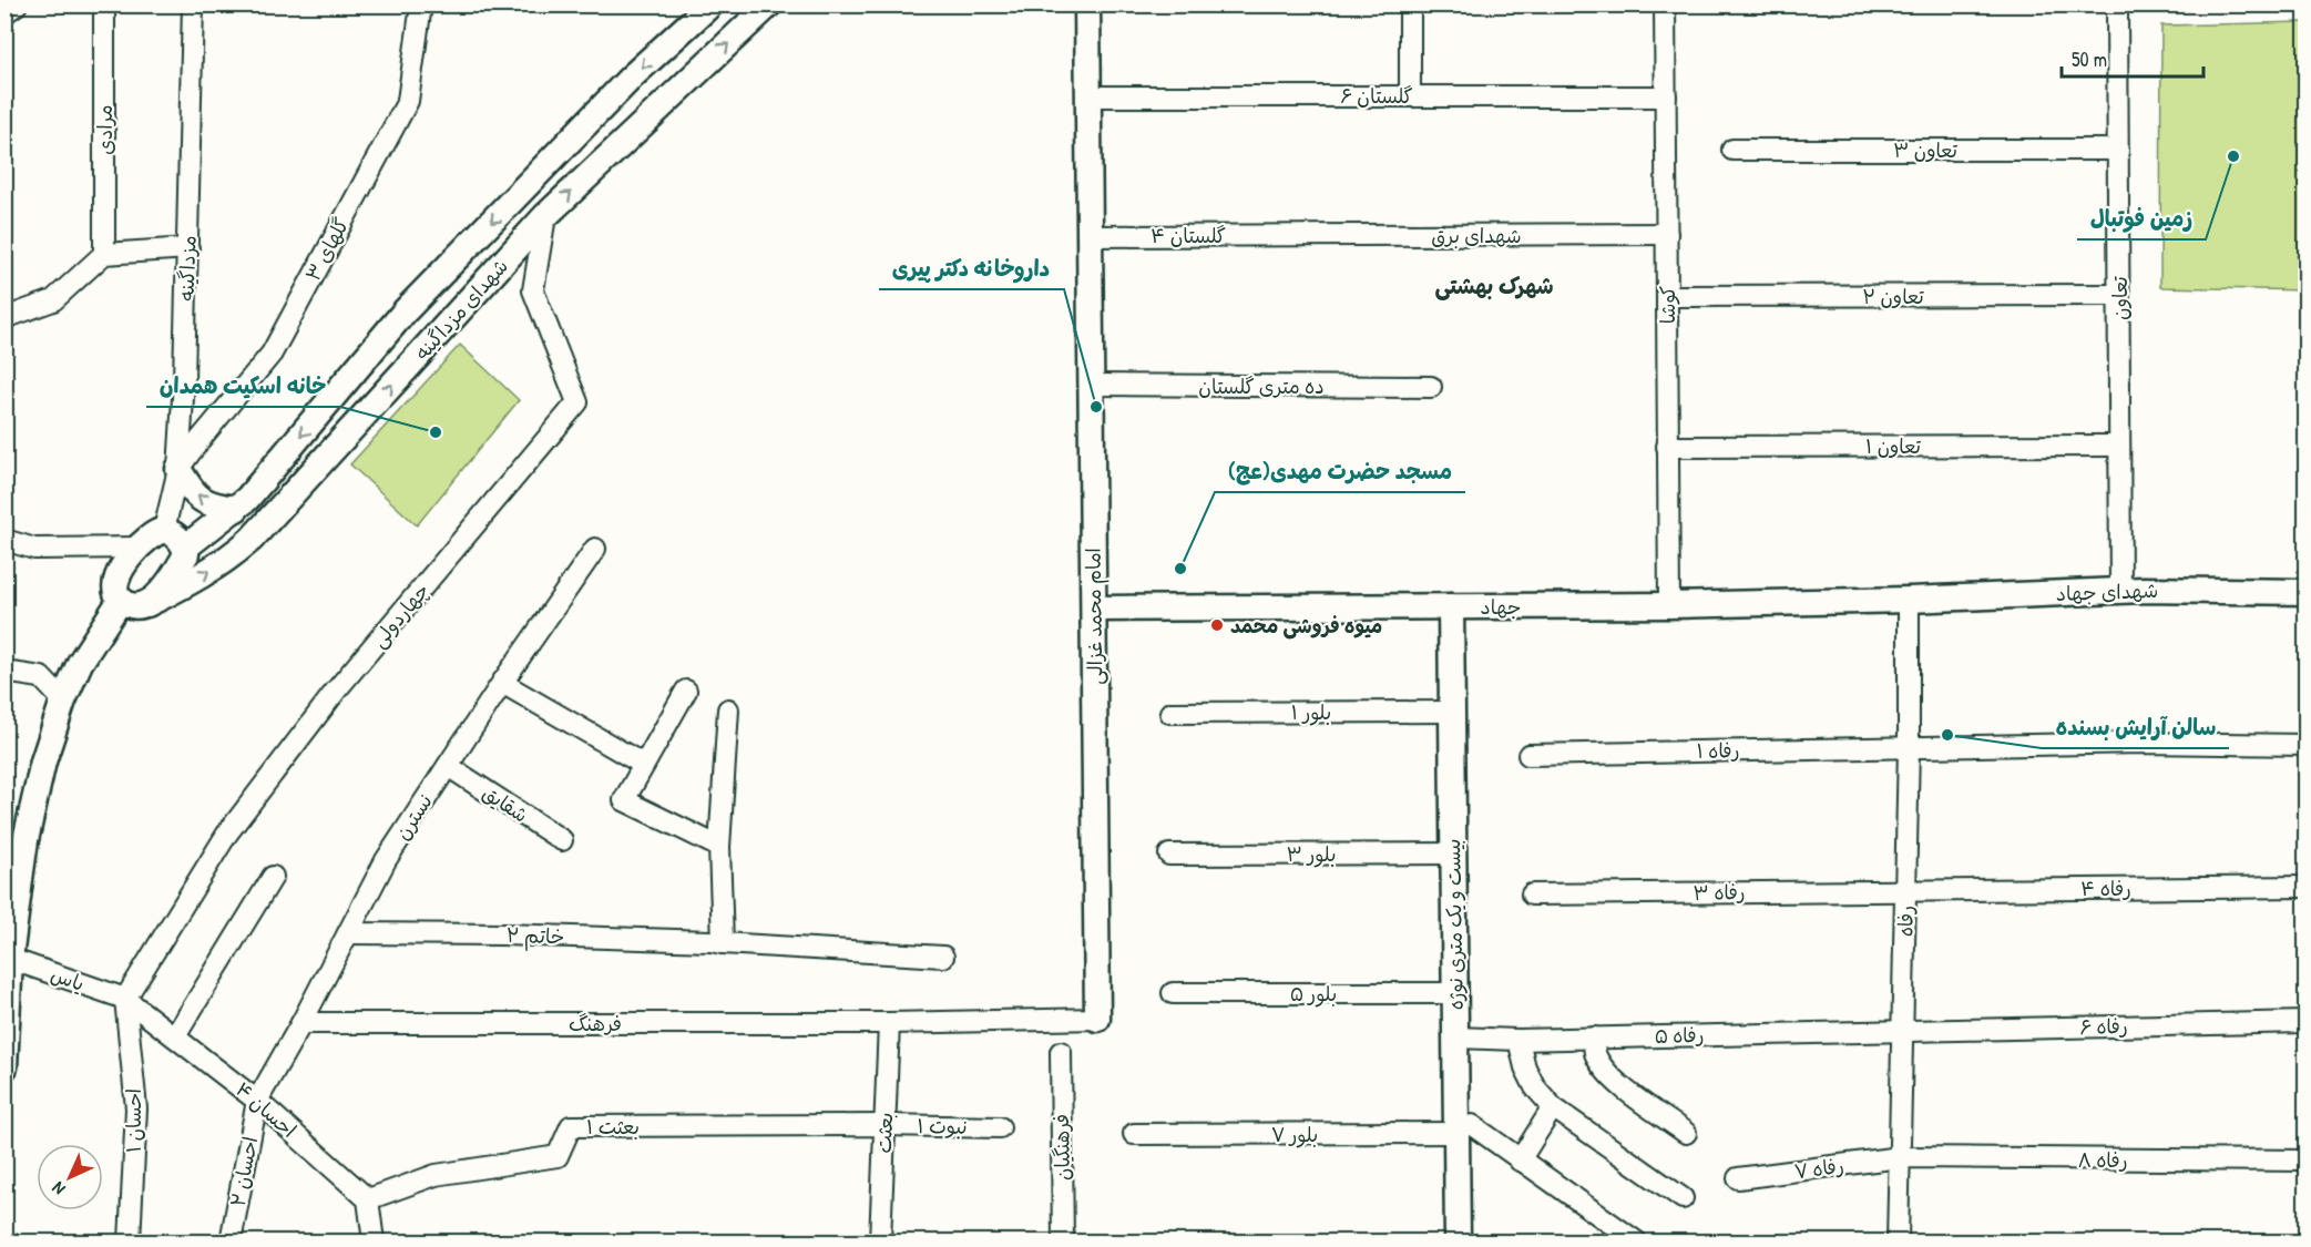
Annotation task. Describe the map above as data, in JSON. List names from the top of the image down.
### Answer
{
  "streets": {
    "street": [
      "گلستان ۶",
      "مرادی",
      "تعاون ۳",
      "گلستان ۴",
      "شهدای برق",
      "گلهای ۳",
      "مزداگینه",
      "تعاون ۲",
      "تعاون",
      "کوشا",
      "شهدای مزداگینه",
      "ده متری گلستان",
      "تعاون ۱",
      "شهدای جهاد",
      "جهاد",
      "چهاردولی",
      "امام محمد غزالی",
      "بلور ۱",
      "رفاه ۱",
      "شقایق",
      "نسترن",
      "بلور ۳",
      "رفاه ۴",
      "رفاه ۳",
      "رفاه",
      "بیست و یک متری نوژه",
      "خاتم ۲",
      "یاس",
      "بلور ۵",
      "فرهنگ",
      "رفاه ۶",
      "رفاه ۵",
      "احسان ۴",
      "احسان ۱",
      "بعثت ۱",
      "نبوت ۱",
      "بعثت",
      "بلور ۷",
      "فرهنگیان",
      "رفاه ۸",
      "رفاه ۷",
      "احسان ۲"
    ]
  },
  "crossings": [
    ["گلستان ۶", "کوشا"],
    ["گلستان ۶", "امام محمد غزالی"],
    ["تعاون ۳", "تعاون"],
    ["گلستان ۴", "شهدای برق"],
    ["گلستان ۴", "امام محمد غزالی"],
    ["شهدای برق", "کوشا"],
    ["گلهای ۳", "مزداگینه"],
    ["تعاون ۲", "تعاون"],
    ["تعاون ۲", "کوشا"],
    ["تعاون", "تعاون ۱"],
    ["تعاون", "شهدای جهاد"],
    ["کوشا", "تعاون ۱"],
    ["کوشا", "جهاد"],
    ["شهدای مزداگینه", "چهاردولی"],
    ["ده متری گلستان", "امام محمد غزالی"],
    ["شهدای جهاد", "جهاد"],
    ["شهدای جهاد", "رفاه"],
    ["جهاد", "امام محمد غزالی"],
    ["جهاد", "رفاه"],
    ["جهاد", "بیست و یک متری نوژه"],
    ["چهاردولی", "یاس"],
    ["چهاردولی", "احسان ۴"],
    ["چهاردولی", "احسان ۱"],
    ["امام محمد غزالی", "فرهنگ"],
    ["امام محمد غزالی", "بعثت"],
    ["بلور ۱", "بیست و یک متری نوژه"],
    ["رفاه ۱", "رفاه"],
    ["شقایق", "نسترن"],
    ["نسترن", "خاتم ۲"],
    ["نسترن", "فرهنگ"],
    ["نسترن", "احسان ۴"],
    ["نسترن", "احسان ۲"],
    ["بلور ۳", "بیست و یک متری نوژه"],
    ["رفاه ۴", "رفاه ۳"],
    ["رفاه ۴", "رفاه"],
    ["رفاه ۳", "رفاه"],
    ["رفاه", "رفاه ۶"],
    ["رفاه", "رفاه ۵"],
    ["رفاه", "رفاه ۸"],
    ["رفاه", "رفاه ۷"],
    ["بیست و یک متری نوژه", "بلور ۵"],
    ["بیست و یک متری نوژه", "رفاه ۵"],
    ["بیست و یک متری نوژه", "بلور ۷"],
    ["یاس", "احسان ۴"],
    ["یاس", "احسان ۱"],
    ["فرهنگ", "بعثت"],
    ["رفاه ۶", "رفاه ۵"],
    ["احسان ۴", "احسان ۱"],
    ["احسان ۴", "بعثت ۱"],
    ["احسان ۴", "احسان ۲"],
    ["بعثت ۱", "نبوت ۱"],
    ["بعثت ۱", "بعثت"],
    ["نبوت ۱", "بعثت"],
    ["رفاه ۸", "رفاه ۷"]
  ],
  "districts": ["شهرک بهشتی"],
  "places": [
    "زمین فوتبال",
    "داروخانه دکتر پیری",
    "خانه اسكيت همدان",
    "مسجد حضرت مهدی(عج)",
    "میوه فروشی محمد",
    "سالن آرایش بسنده"
  ],
  "scale_bar": "50 m",
  "north": "bottom left"
}
